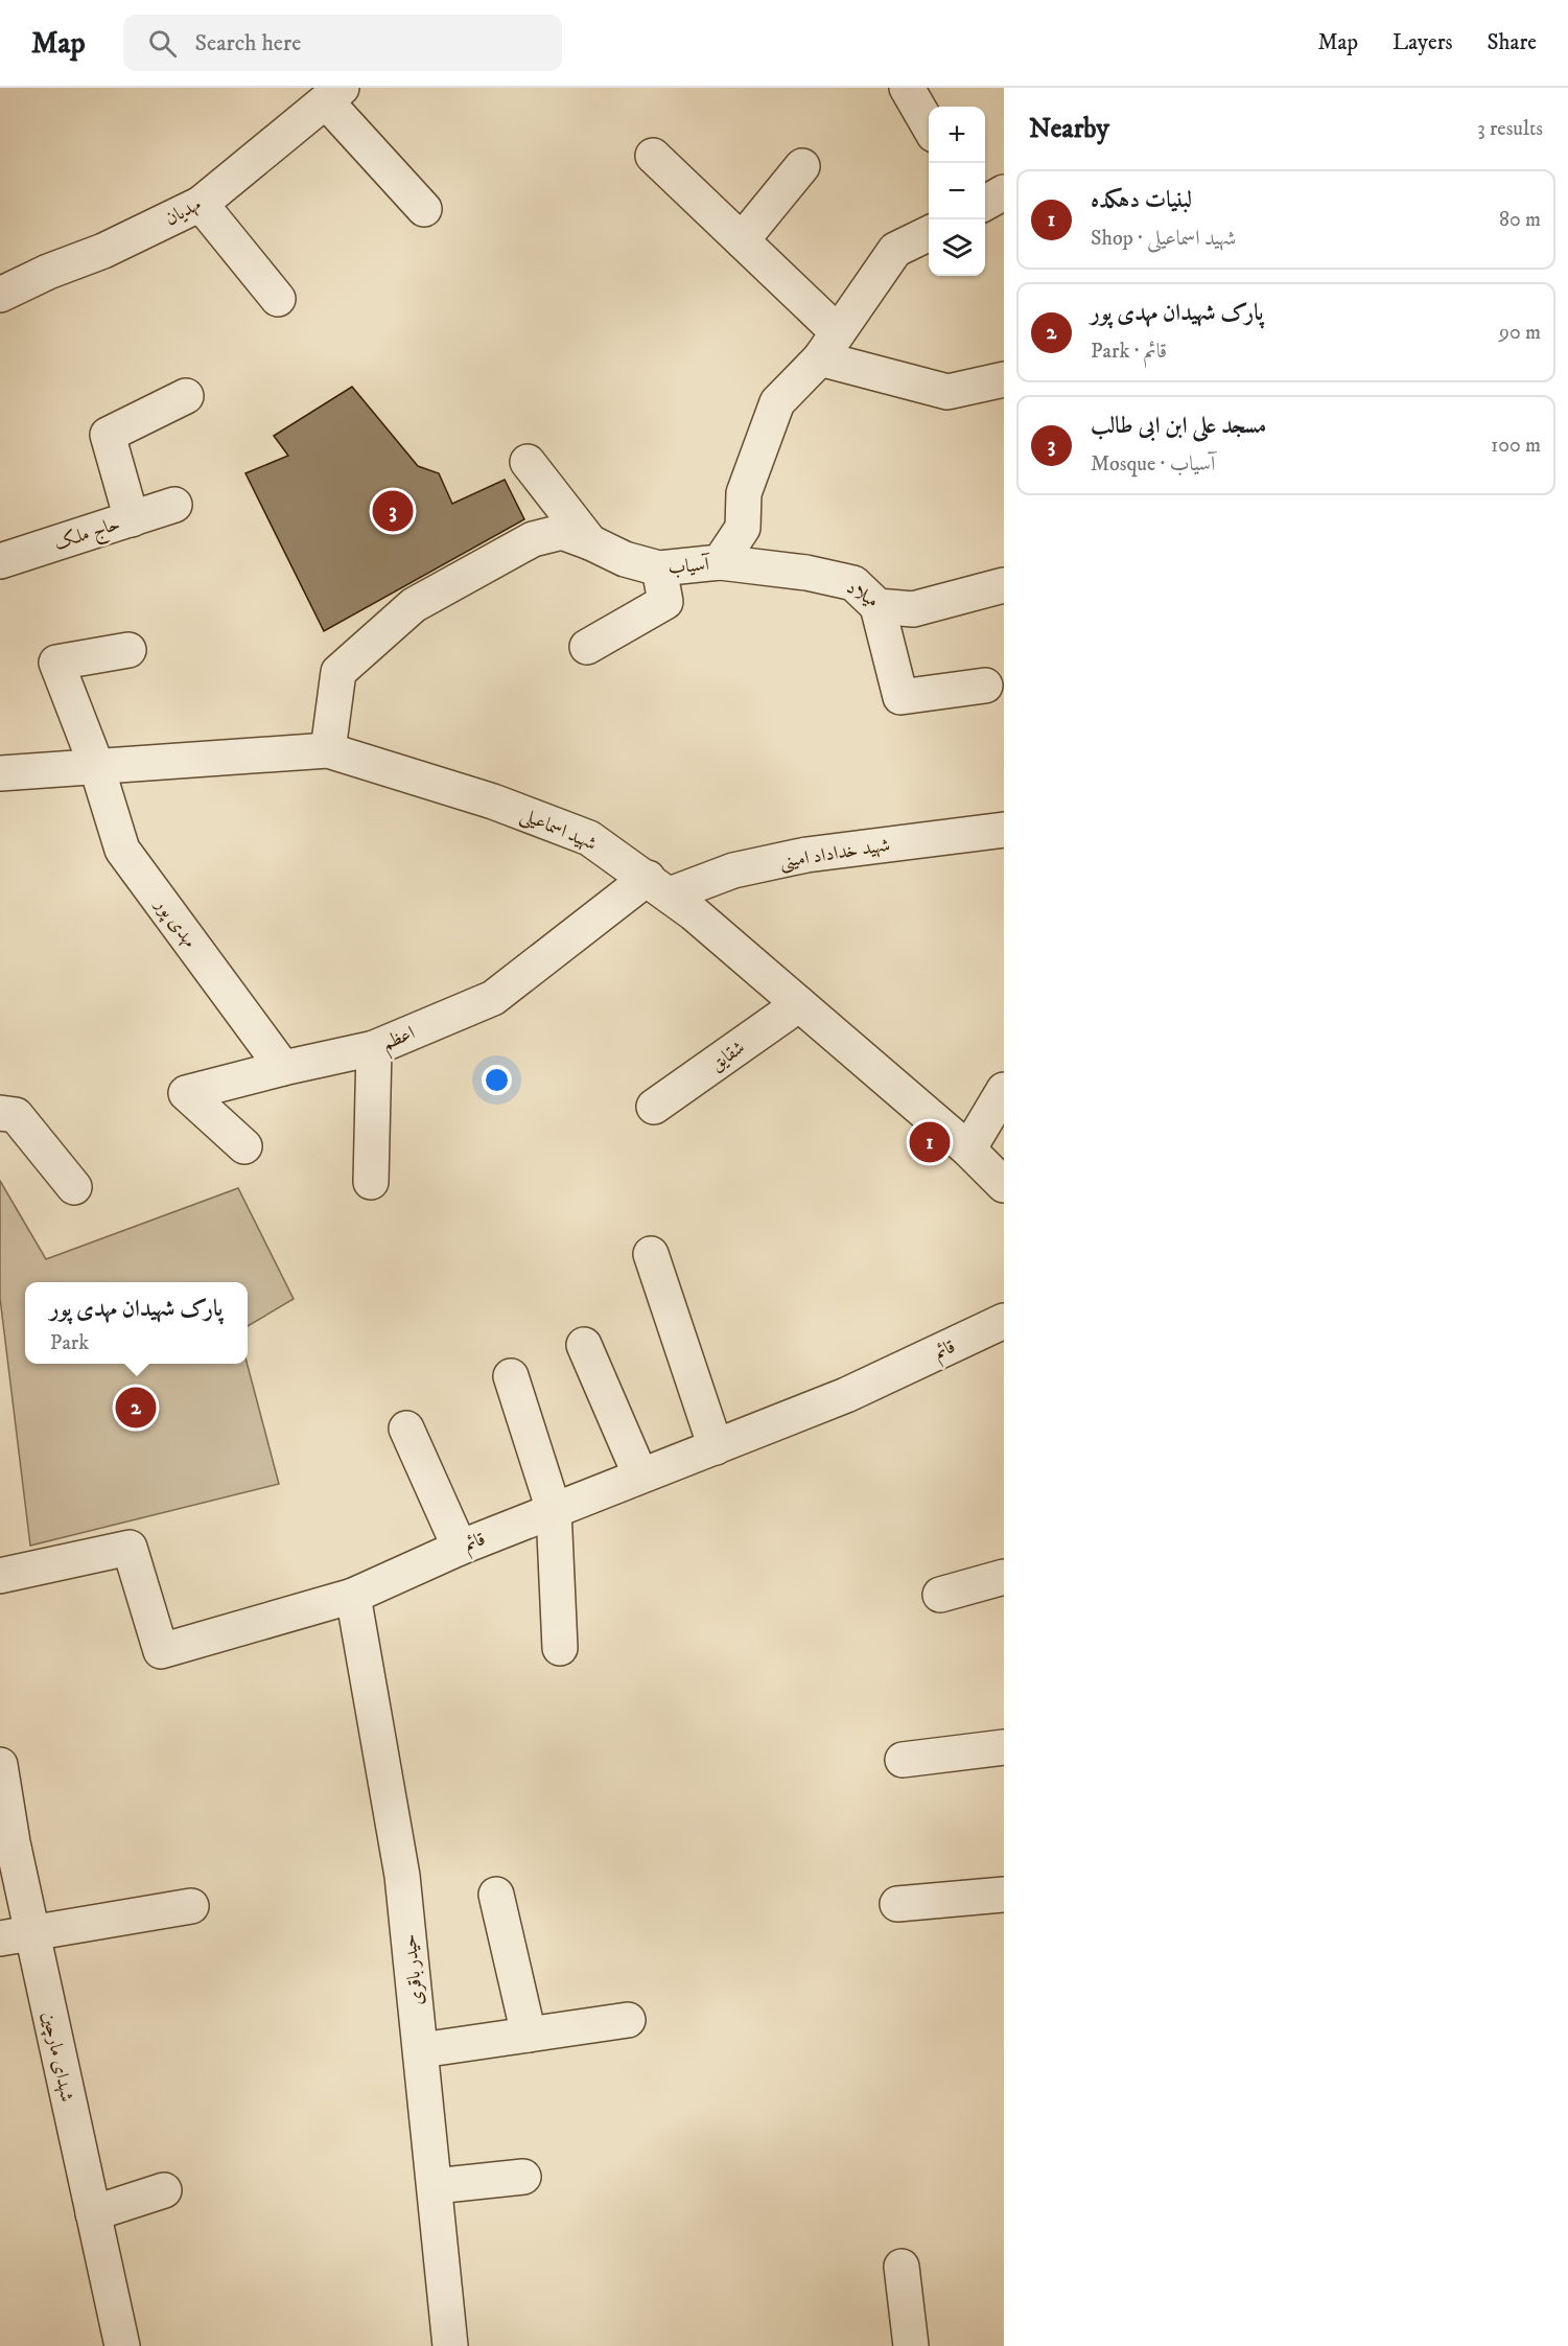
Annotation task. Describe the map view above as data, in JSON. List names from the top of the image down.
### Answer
{
  "streets": {
    "street": [
      "مهدیان",
      "حاج ملک",
      "آسیاب",
      "میلاد",
      "شهید اسماعیلی",
      "شهید خداداد امینی",
      "مهدی پور",
      "اعظم",
      "شقایق",
      "قائم",
      "حیدر باقری",
      "شهدای مارچین"
    ]
  },
  "crossings": [
    ["آسیاب", "میلاد"],
    ["آسیاب", "شهید اسماعیلی"],
    ["شهید اسماعیلی", "شهید خداداد امینی"],
    ["شهید اسماعیلی", "مهدی پور"],
    ["شهید اسماعیلی", "اعظم"],
    ["شهید اسماعیلی", "شقایق"],
    ["شهید خداداد امینی", "اعظم"],
    ["مهدی پور", "اعظم"],
    ["قائم", "حیدر باقری"]
  ],
  "page": {
    "header": "Map",
    "search": "Search here",
    "nav": ["Map", "Layers", "Share"],
    "heading": ["Nearby", "3 results"],
    "map_buttons": ["+", "−"],
    "list": [
      {
        "mark": "1",
        "name": "لبنیات دهکده",
        "note": "Shop · شهید اسماعیلی",
        "value": "80 m"
      },
      {
        "mark": "2",
        "name": "پارک شهیدان مهدی پور",
        "note": "Park · قائم",
        "value": "90 m"
      },
      {
        "mark": "3",
        "name": "مسجد علی ابن ابی طالب",
        "note": "Mosque · آسیاب",
        "value": "100 m"
      }
    ],
    "pins": ["3", "1", "2"],
    "popup": ["پارک شهیدان مهدی پور", "Park"]
  }
}
